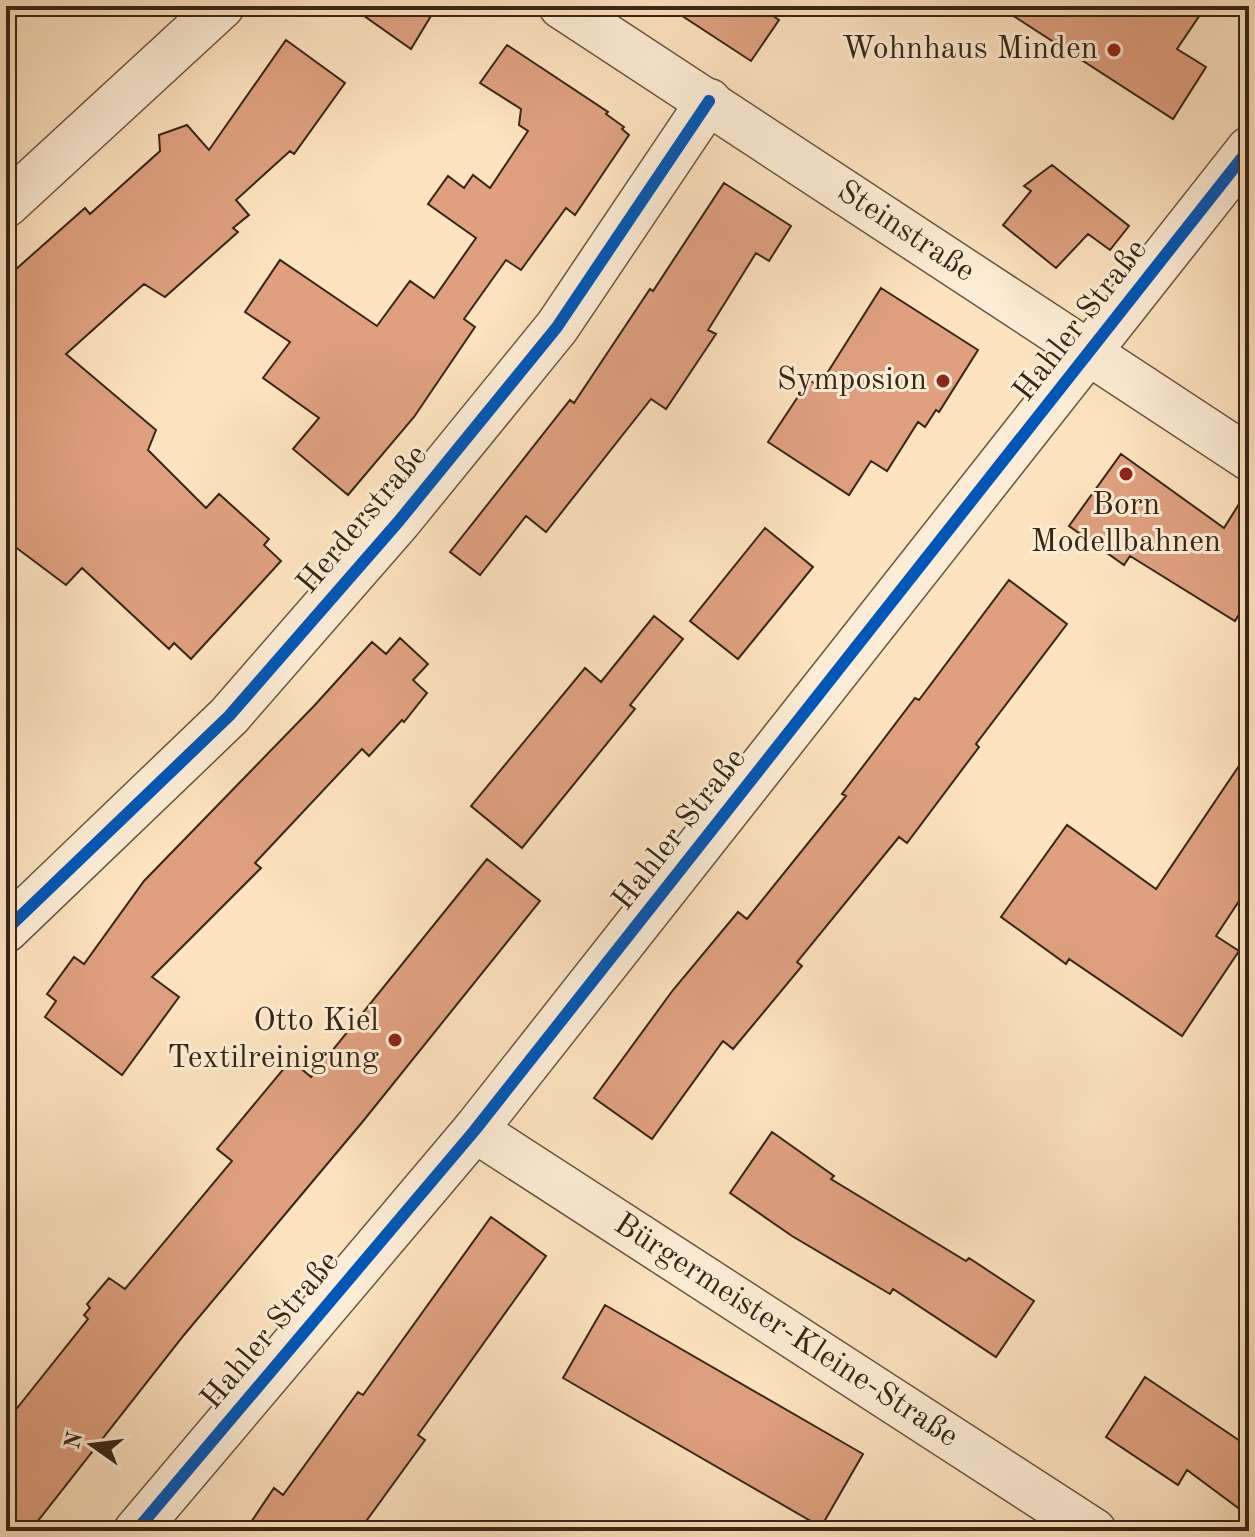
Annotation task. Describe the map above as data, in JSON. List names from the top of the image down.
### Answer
{
  "streets": {
    "street": [
      "Steinstraße",
      "Hahler Straße",
      "Herderstraße",
      "Bürgermeister-Kleine-Straße"
    ]
  },
  "crossings": [
    ["Steinstraße", "Hahler Straße"],
    ["Steinstraße", "Herderstraße"],
    ["Hahler Straße", "Bürgermeister-Kleine-Straße"]
  ],
  "places": [
    "Wohnhaus Minden",
    "Symposion",
    "Born Modellbahnen",
    "Otto Kiel Textilreinigung"
  ],
  "north": "left"
}
